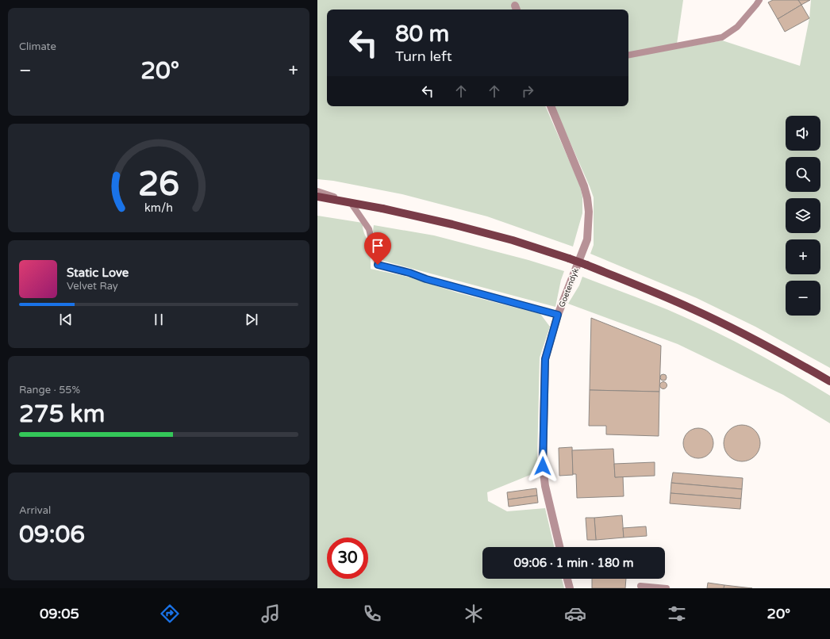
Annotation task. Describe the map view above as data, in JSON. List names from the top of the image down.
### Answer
{
  "streets": {
    "street": ["Goetendyk"]
  },
  "page": {
    "tile": [
      "Climate",
      ["Range · 55%", "275 km"],
      ["Arrival", "09:06"]
    ],
    "turn": ["80 m", "Turn left"],
    "heat": ["−", "20°", "+"],
    "map_buttons": ["+", "−"],
    "song": ["Static Love", "Velvet Ray"],
    "limit": "30",
    "trip": "09:06 · 1 min · 180 m",
    "tabs": ["09:05", "20°"],
    "gauge": ["26", "km/h"]
  }
}
